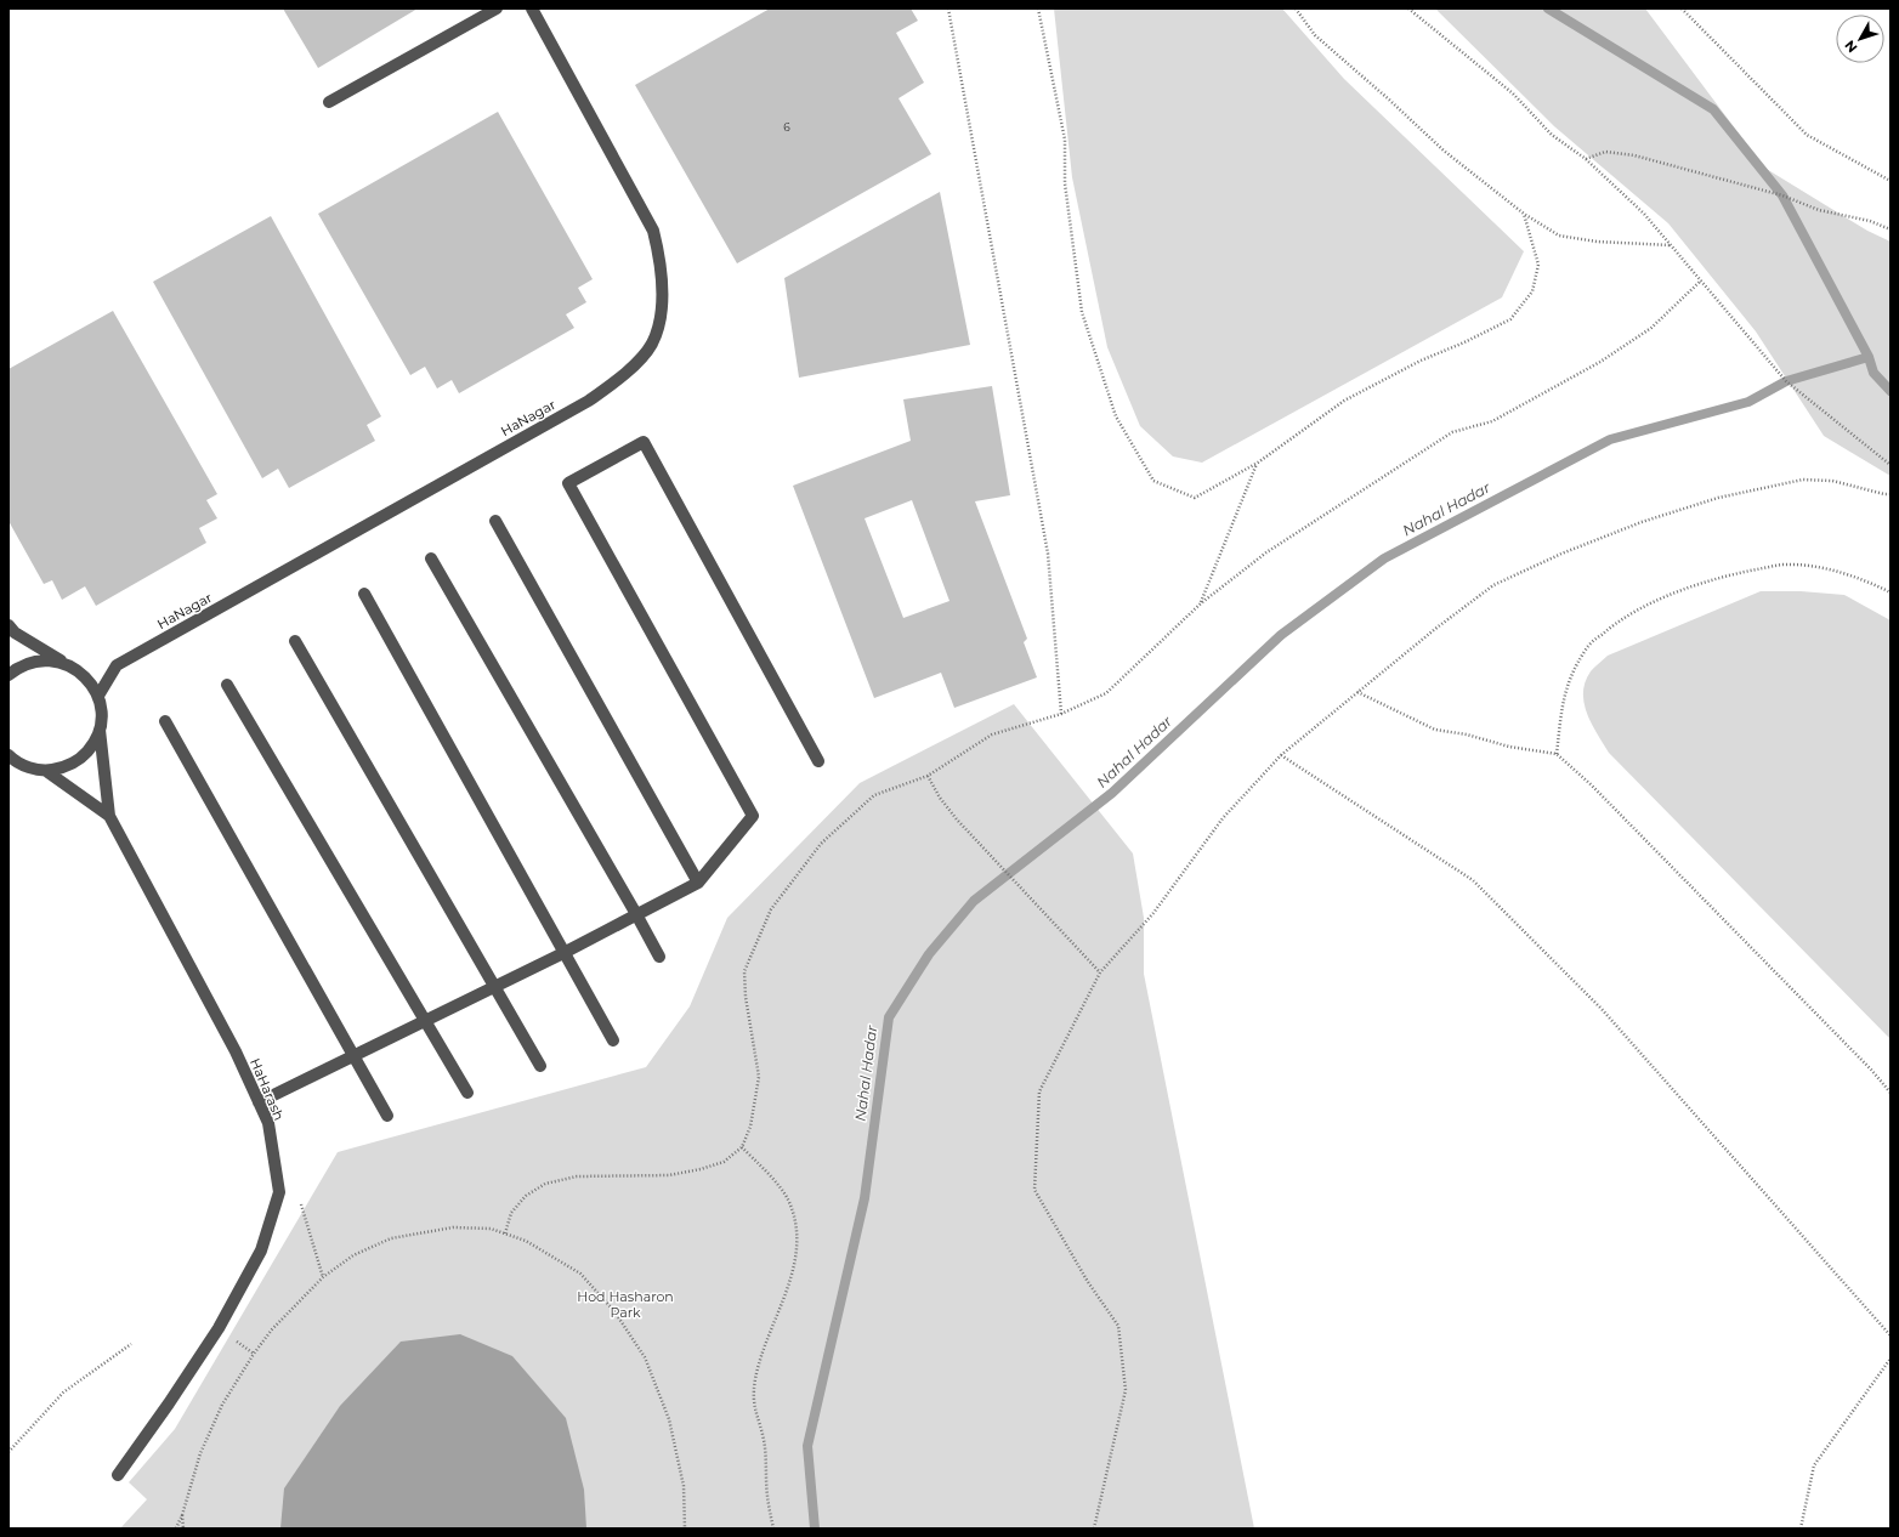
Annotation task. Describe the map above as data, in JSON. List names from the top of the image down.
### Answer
{
  "streets": {
    "street": ["HaNagar", "HaHarash"]
  },
  "crossings": [
    ["HaNagar", "HaHarash"]
  ],
  "water": ["Nahal Hadar"],
  "parks": ["Hod Hasharon Park"],
  "house_numbers": ["6"],
  "north": "bottom left"
}
